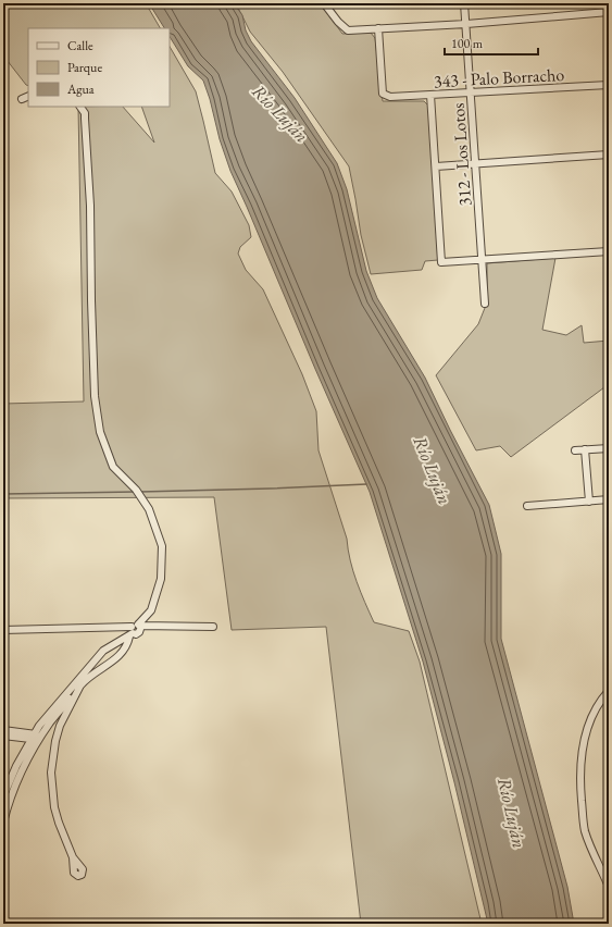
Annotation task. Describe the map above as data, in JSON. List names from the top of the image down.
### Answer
{
  "streets": {
    "street": ["343 - Palo Borracho", "312 - Los Lotos"]
  },
  "crossings": [
    ["343 - Palo Borracho", "312 - Los Lotos"]
  ],
  "water": ["Río Luján"],
  "legend": ["Calle", "Parque", "Agua"],
  "scale_bar": "100 m"
}
